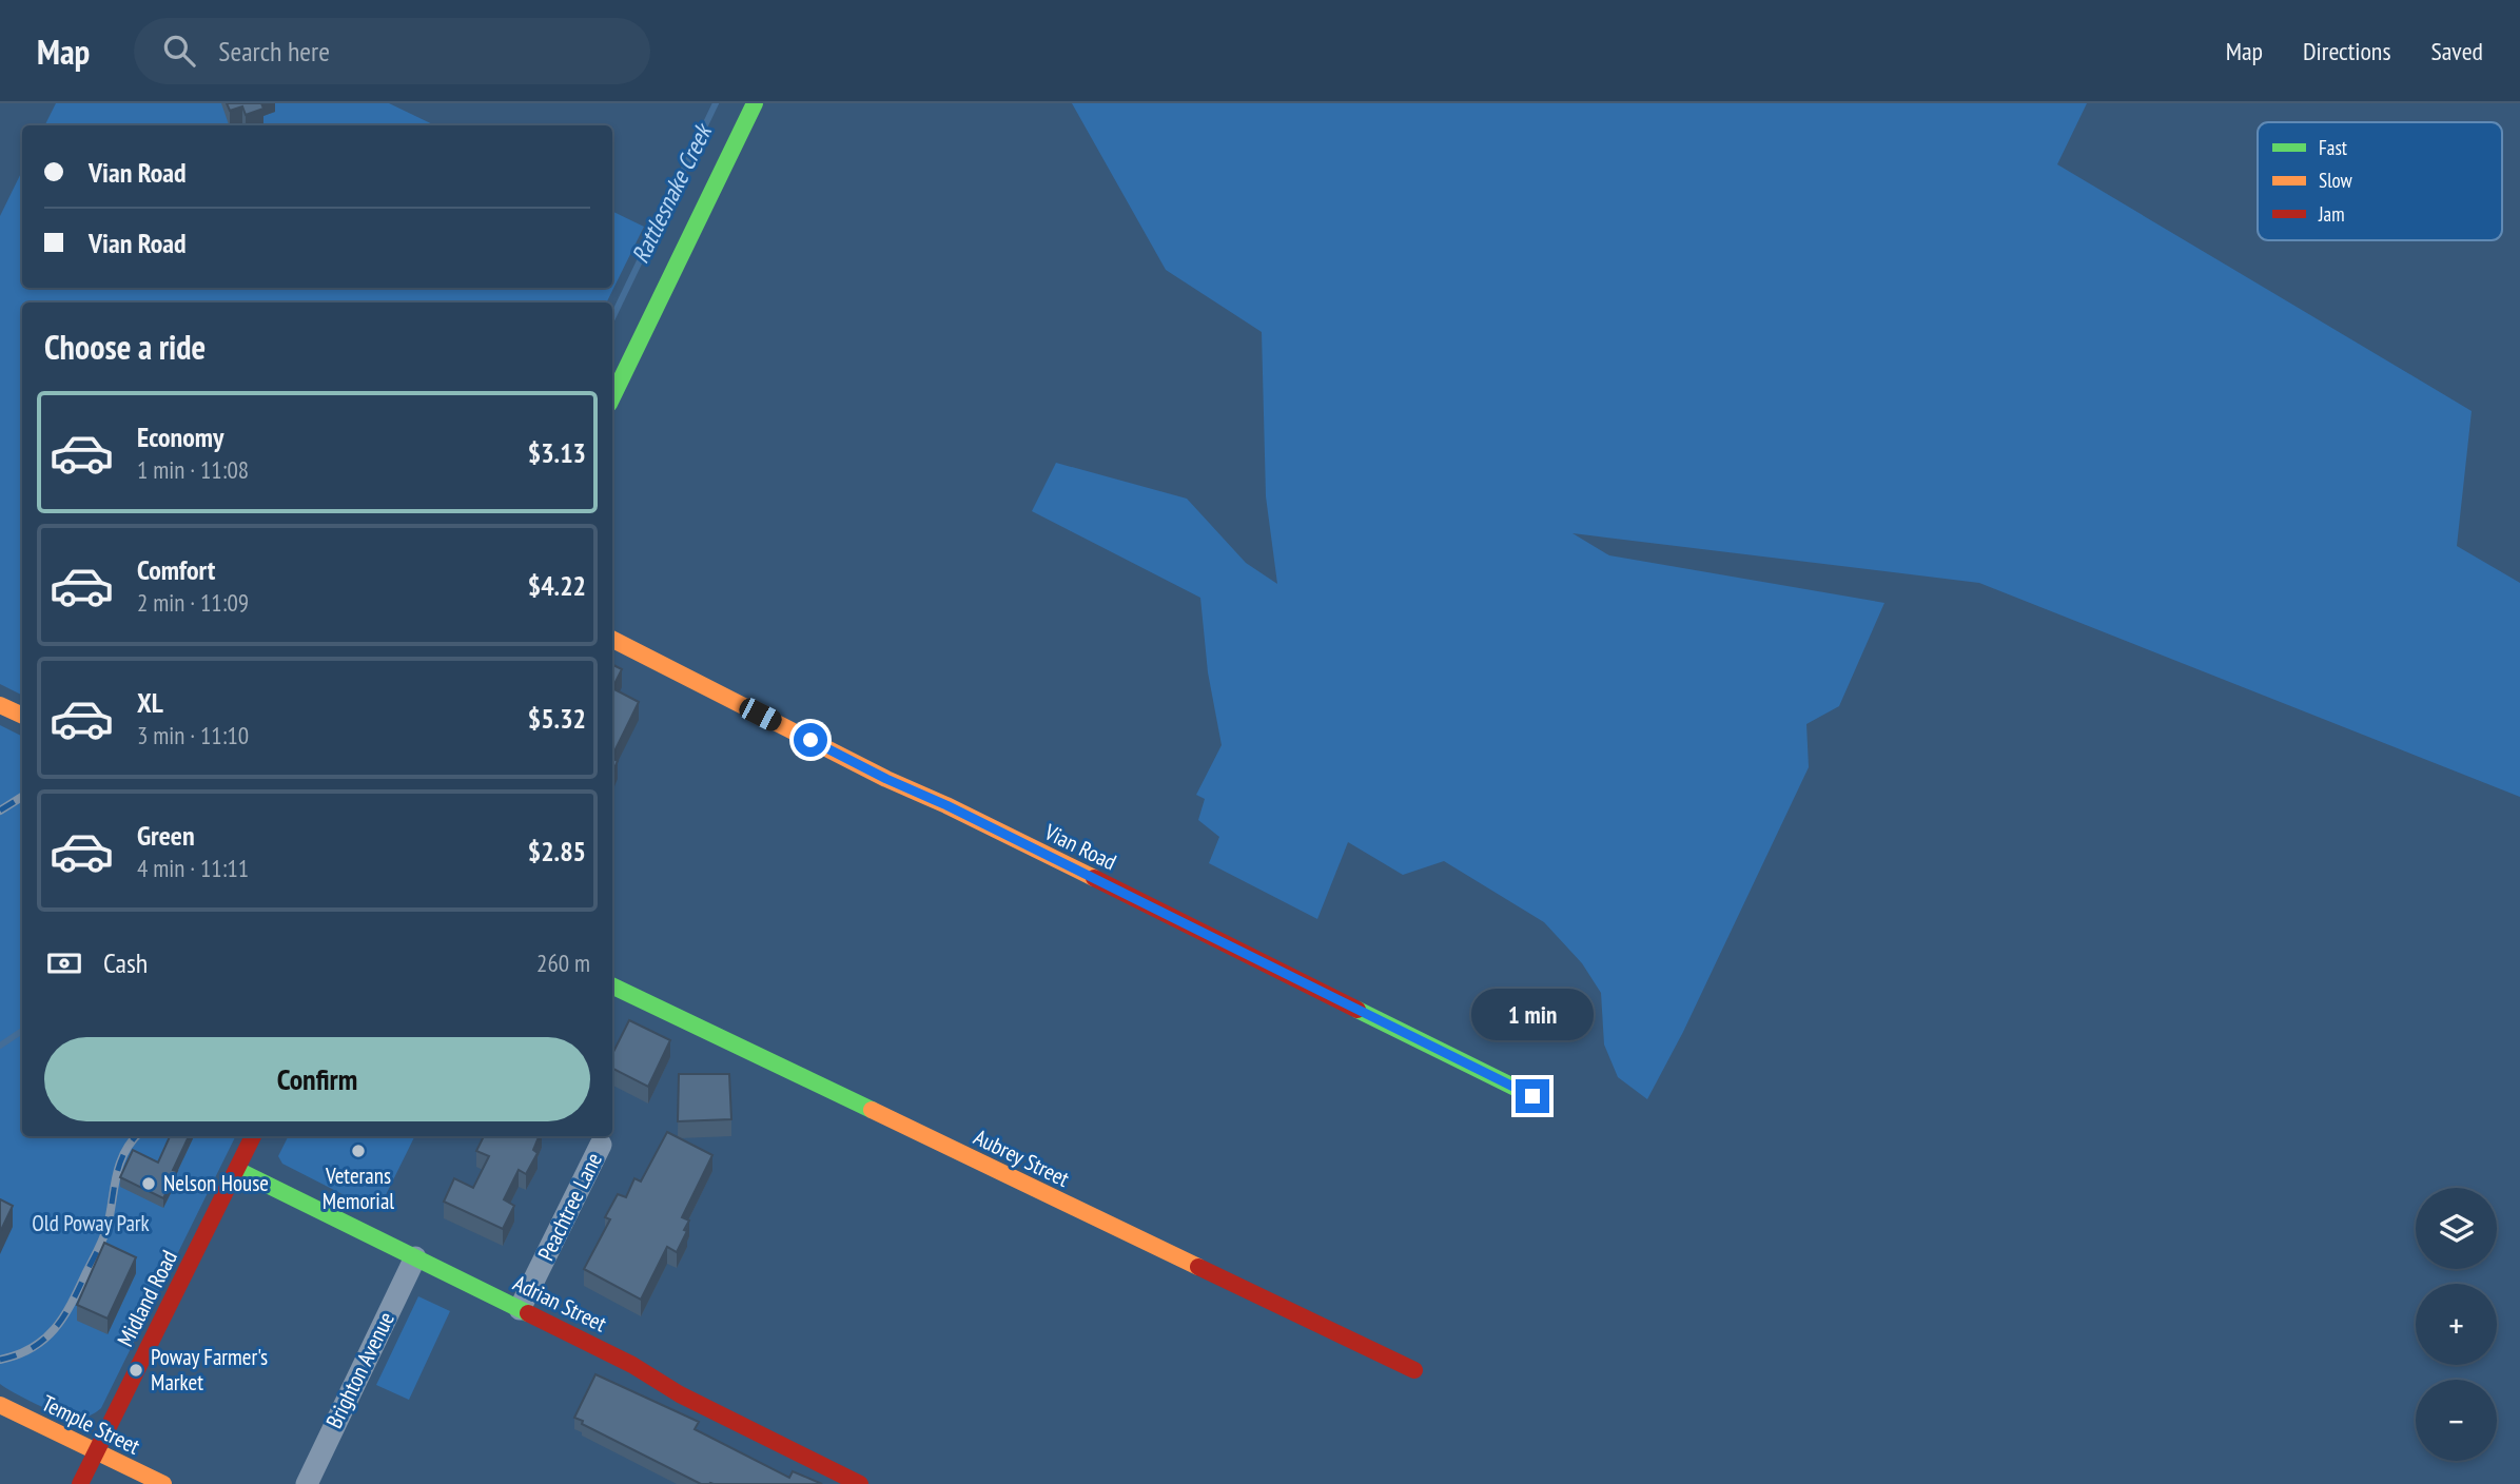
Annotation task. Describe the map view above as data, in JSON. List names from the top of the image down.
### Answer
{
  "streets": {
    "street": [
      "Vian Road",
      "Aubrey Street",
      "Peachtree Lane",
      "Midland Road",
      "Adrian Street",
      "Brighton Avenue",
      "Temple Street"
    ]
  },
  "crossings": [
    ["Peachtree Lane", "Adrian Street"],
    ["Midland Road", "Adrian Street"],
    ["Midland Road", "Temple Street"],
    ["Adrian Street", "Brighton Avenue"]
  ],
  "water": ["Rattlesnake Creek"],
  "parks": ["Old Poway Park"],
  "places": ["Veterans Memorial", "Nelson House", "Poway Farmer's Market"],
  "legend": ["Fast", "Slow", "Jam"],
  "page": {
    "header": "Map",
    "search": "Search here",
    "nav": ["Map", "Directions", "Saved"],
    "banner": ["Vian Road", "Vian Road"],
    "heading": "Choose a ride",
    "list": [
      {
        "name": "Economy",
        "note": "1 min · 11:08",
        "value": "$3.13"
      },
      {
        "name": "Comfort",
        "note": "2 min · 11:09",
        "value": "$4.22"
      },
      {
        "name": "XL",
        "note": "3 min · 11:10",
        "value": "$5.32"
      },
      {
        "name": "Green",
        "note": "4 min · 11:11",
        "value": "$2.85"
      }
    ],
    "pay": ["Cash", "260 m"],
    "bubble": "1 min",
    "buttons": "Confirm",
    "map_buttons": ["+", "−"]
  }
}
